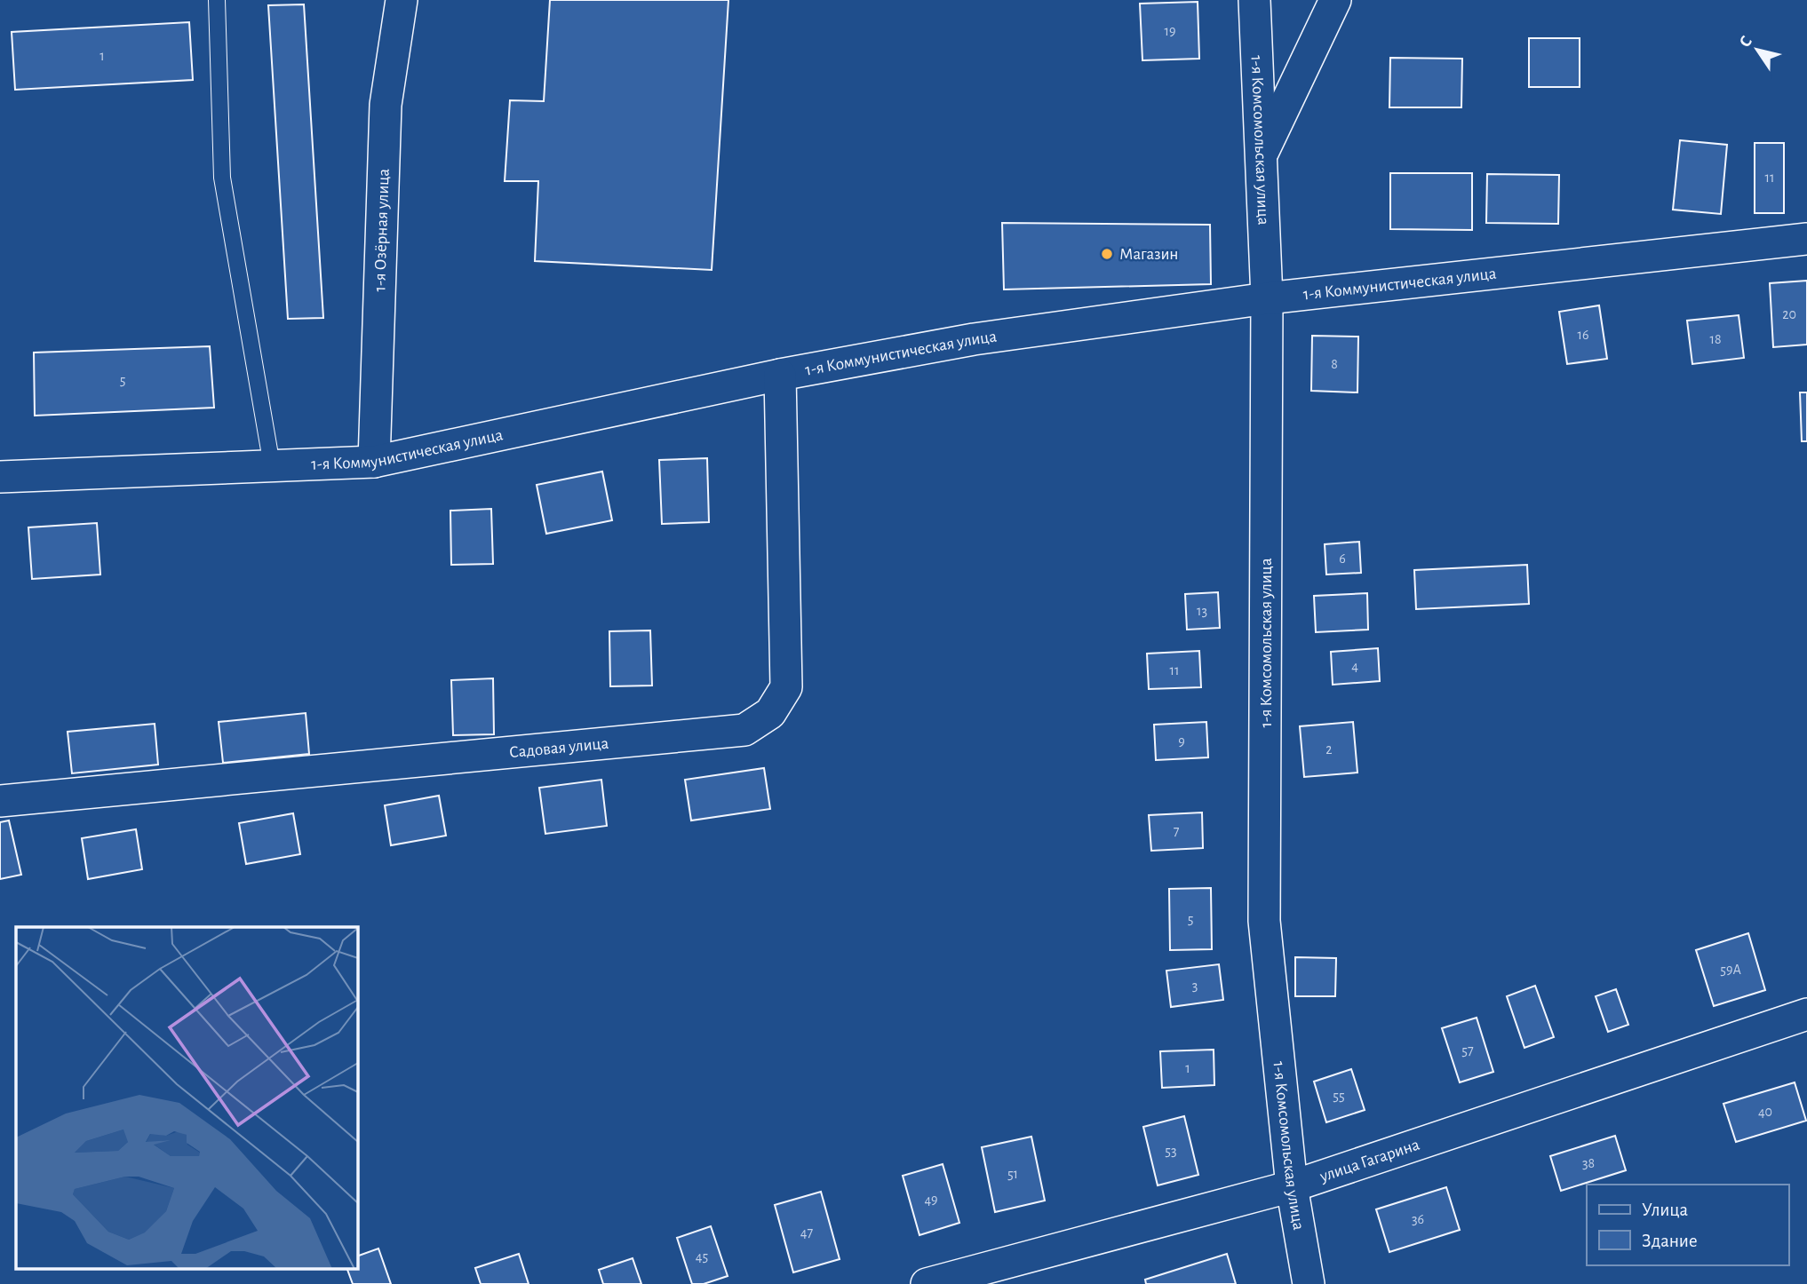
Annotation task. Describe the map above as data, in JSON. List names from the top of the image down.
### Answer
{
  "streets": {
    "street": [
      "1-я Комсомольская улица",
      "1-я Озёрная улица",
      "1-я Коммунистическая улица",
      "Садовая улица",
      "улица Гагарина"
    ]
  },
  "crossings": [
    ["1-я Комсомольская улица", "1-я Коммунистическая улица"],
    ["1-я Комсомольская улица", "улица Гагарина"],
    ["1-я Озёрная улица", "1-я Коммунистическая улица"],
    ["1-я Коммунистическая улица", "Садовая улица"]
  ],
  "places": ["Магазин"],
  "house_numbers": [
    "19",
    "1",
    "11",
    "20",
    "16",
    "18",
    "8",
    "5",
    "6",
    "13",
    "4",
    "11",
    "9",
    "2",
    "7",
    "5",
    "59А",
    "3",
    "57",
    "1",
    "55",
    "40",
    "53",
    "38",
    "51",
    "49",
    "36",
    "47",
    "45"
  ],
  "legend": ["Улица", "Здание"],
  "north": "top left"
}
